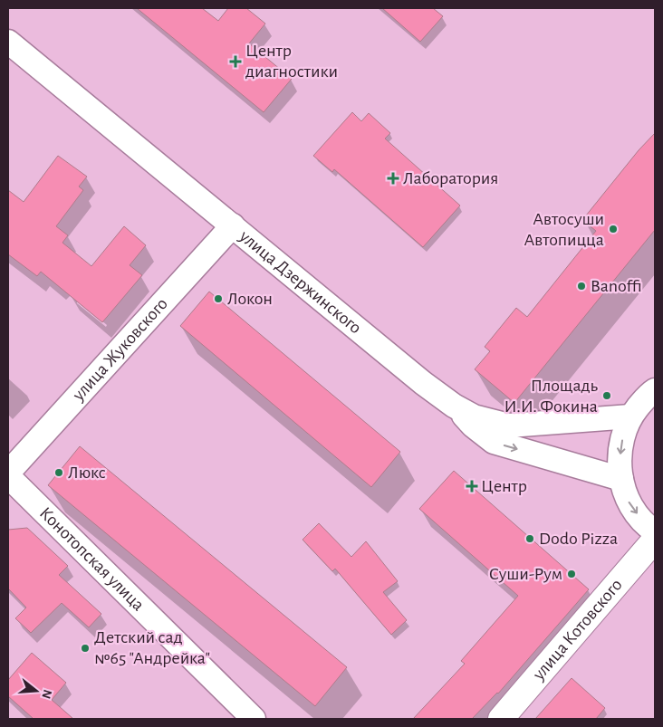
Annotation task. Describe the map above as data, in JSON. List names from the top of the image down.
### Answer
{
  "streets": {
    "street": [
      "улица Дзержинского",
      "улица Жуковского",
      "Конотопская улица",
      "улица Котовского"
    ]
  },
  "crossings": [
    ["улица Дзержинского", "улица Жуковского"],
    ["улица Жуковского", "Конотопская улица"]
  ],
  "places": {
    "health": ["Центр диагностики", "Лаборатория", "Центр"],
    "other": [
      "Автосуши Автопицца",
      "Banoffi",
      "Локон",
      "Площадь И.И. Фокина",
      "Люкс",
      "Dodo Pizza",
      "Суши-Рум",
      "Детский сад №65 \"Андрейка\""
    ]
  },
  "north": "right"
}
